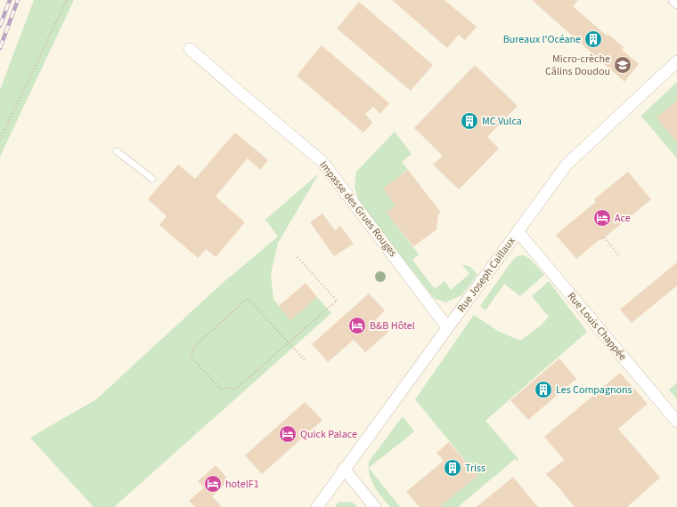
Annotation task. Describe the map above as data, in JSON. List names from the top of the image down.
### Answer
{
  "streets": {
    "street": ["Impasse des Grues Rouges", "Rue Joseph Caillaux", "Rue Louis Chappée"]
  },
  "crossings": [
    ["Impasse des Grues Rouges", "Rue Joseph Caillaux"],
    ["Rue Joseph Caillaux", "Rue Louis Chappée"]
  ],
  "places": {
    "building": [
      "Bureaux l'Océane",
      "MC Vulca",
      "Les Compagnons",
      "Triss"
    ],
    "school or university": ["Micro-crèche Câlins Doudou"],
    "hotel": [
      "Ace",
      "B&B Hôtel",
      "Quick Palace",
      "hotelF1"
    ]
  }
}
